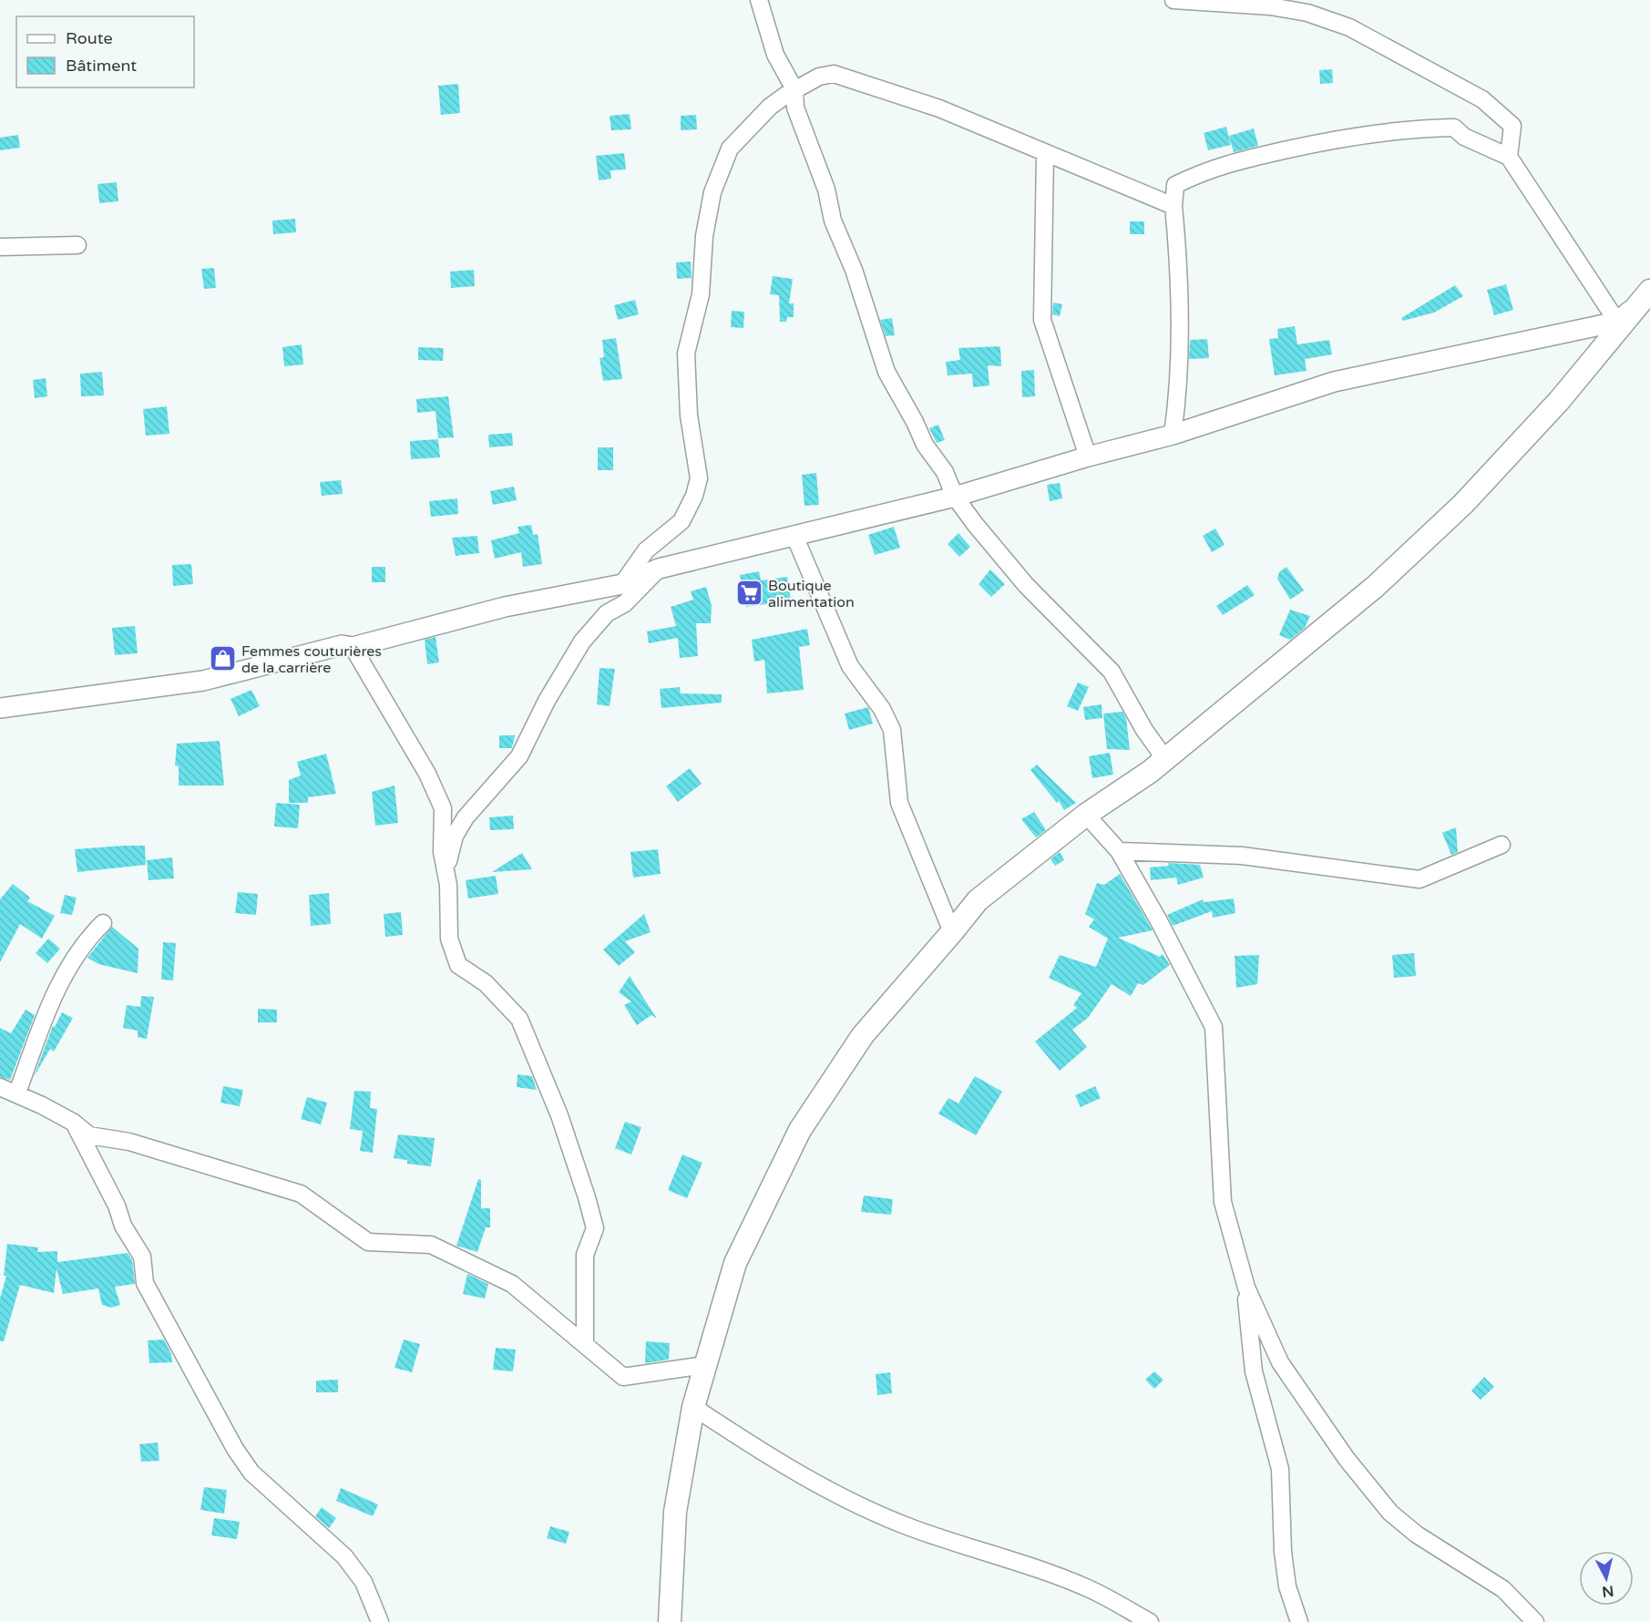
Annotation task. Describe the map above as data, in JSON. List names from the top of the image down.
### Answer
{
  "places": {
    "supermarket": ["Boutique alimentation"],
    "shop": ["Femmes couturières de la carrière"]
  },
  "legend": ["Route", "Bâtiment"],
  "north": "bottom"
}
